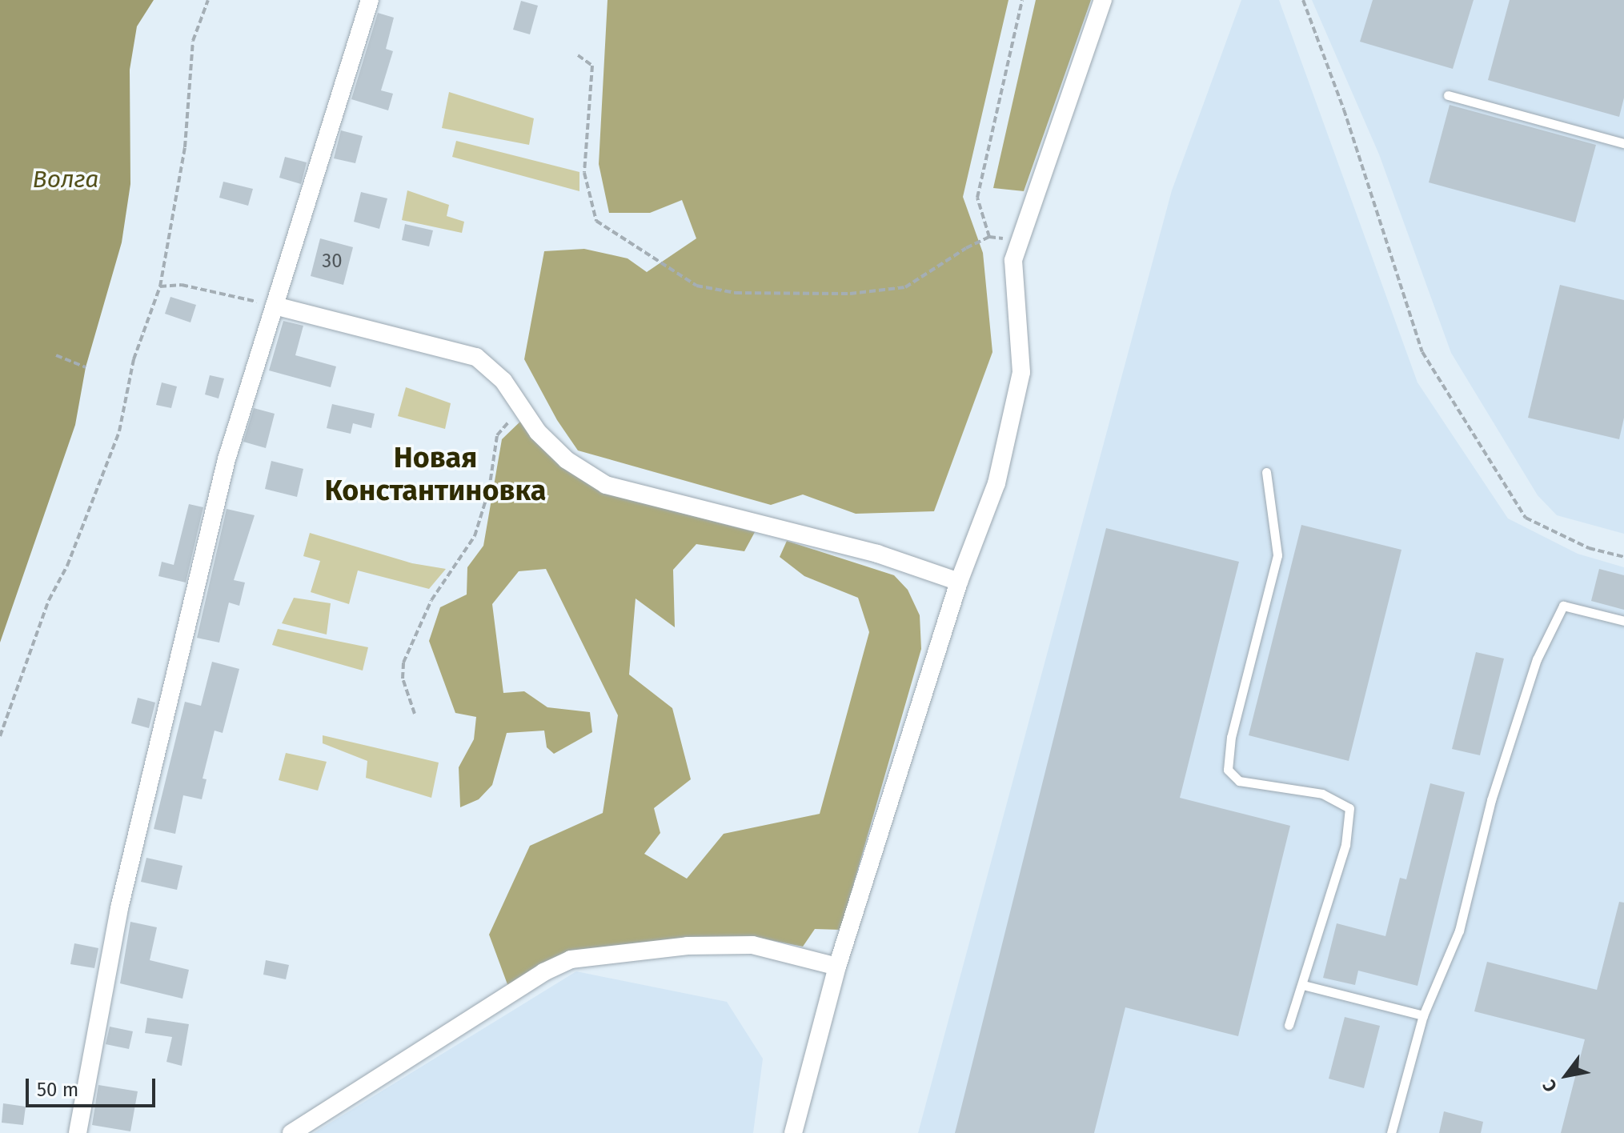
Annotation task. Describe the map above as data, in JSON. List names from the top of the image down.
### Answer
{
  "districts": ["Новая Константиновка"],
  "water": ["Волга"],
  "house_numbers": ["30"],
  "scale_bar": "50 m",
  "north": "bottom left"
}
